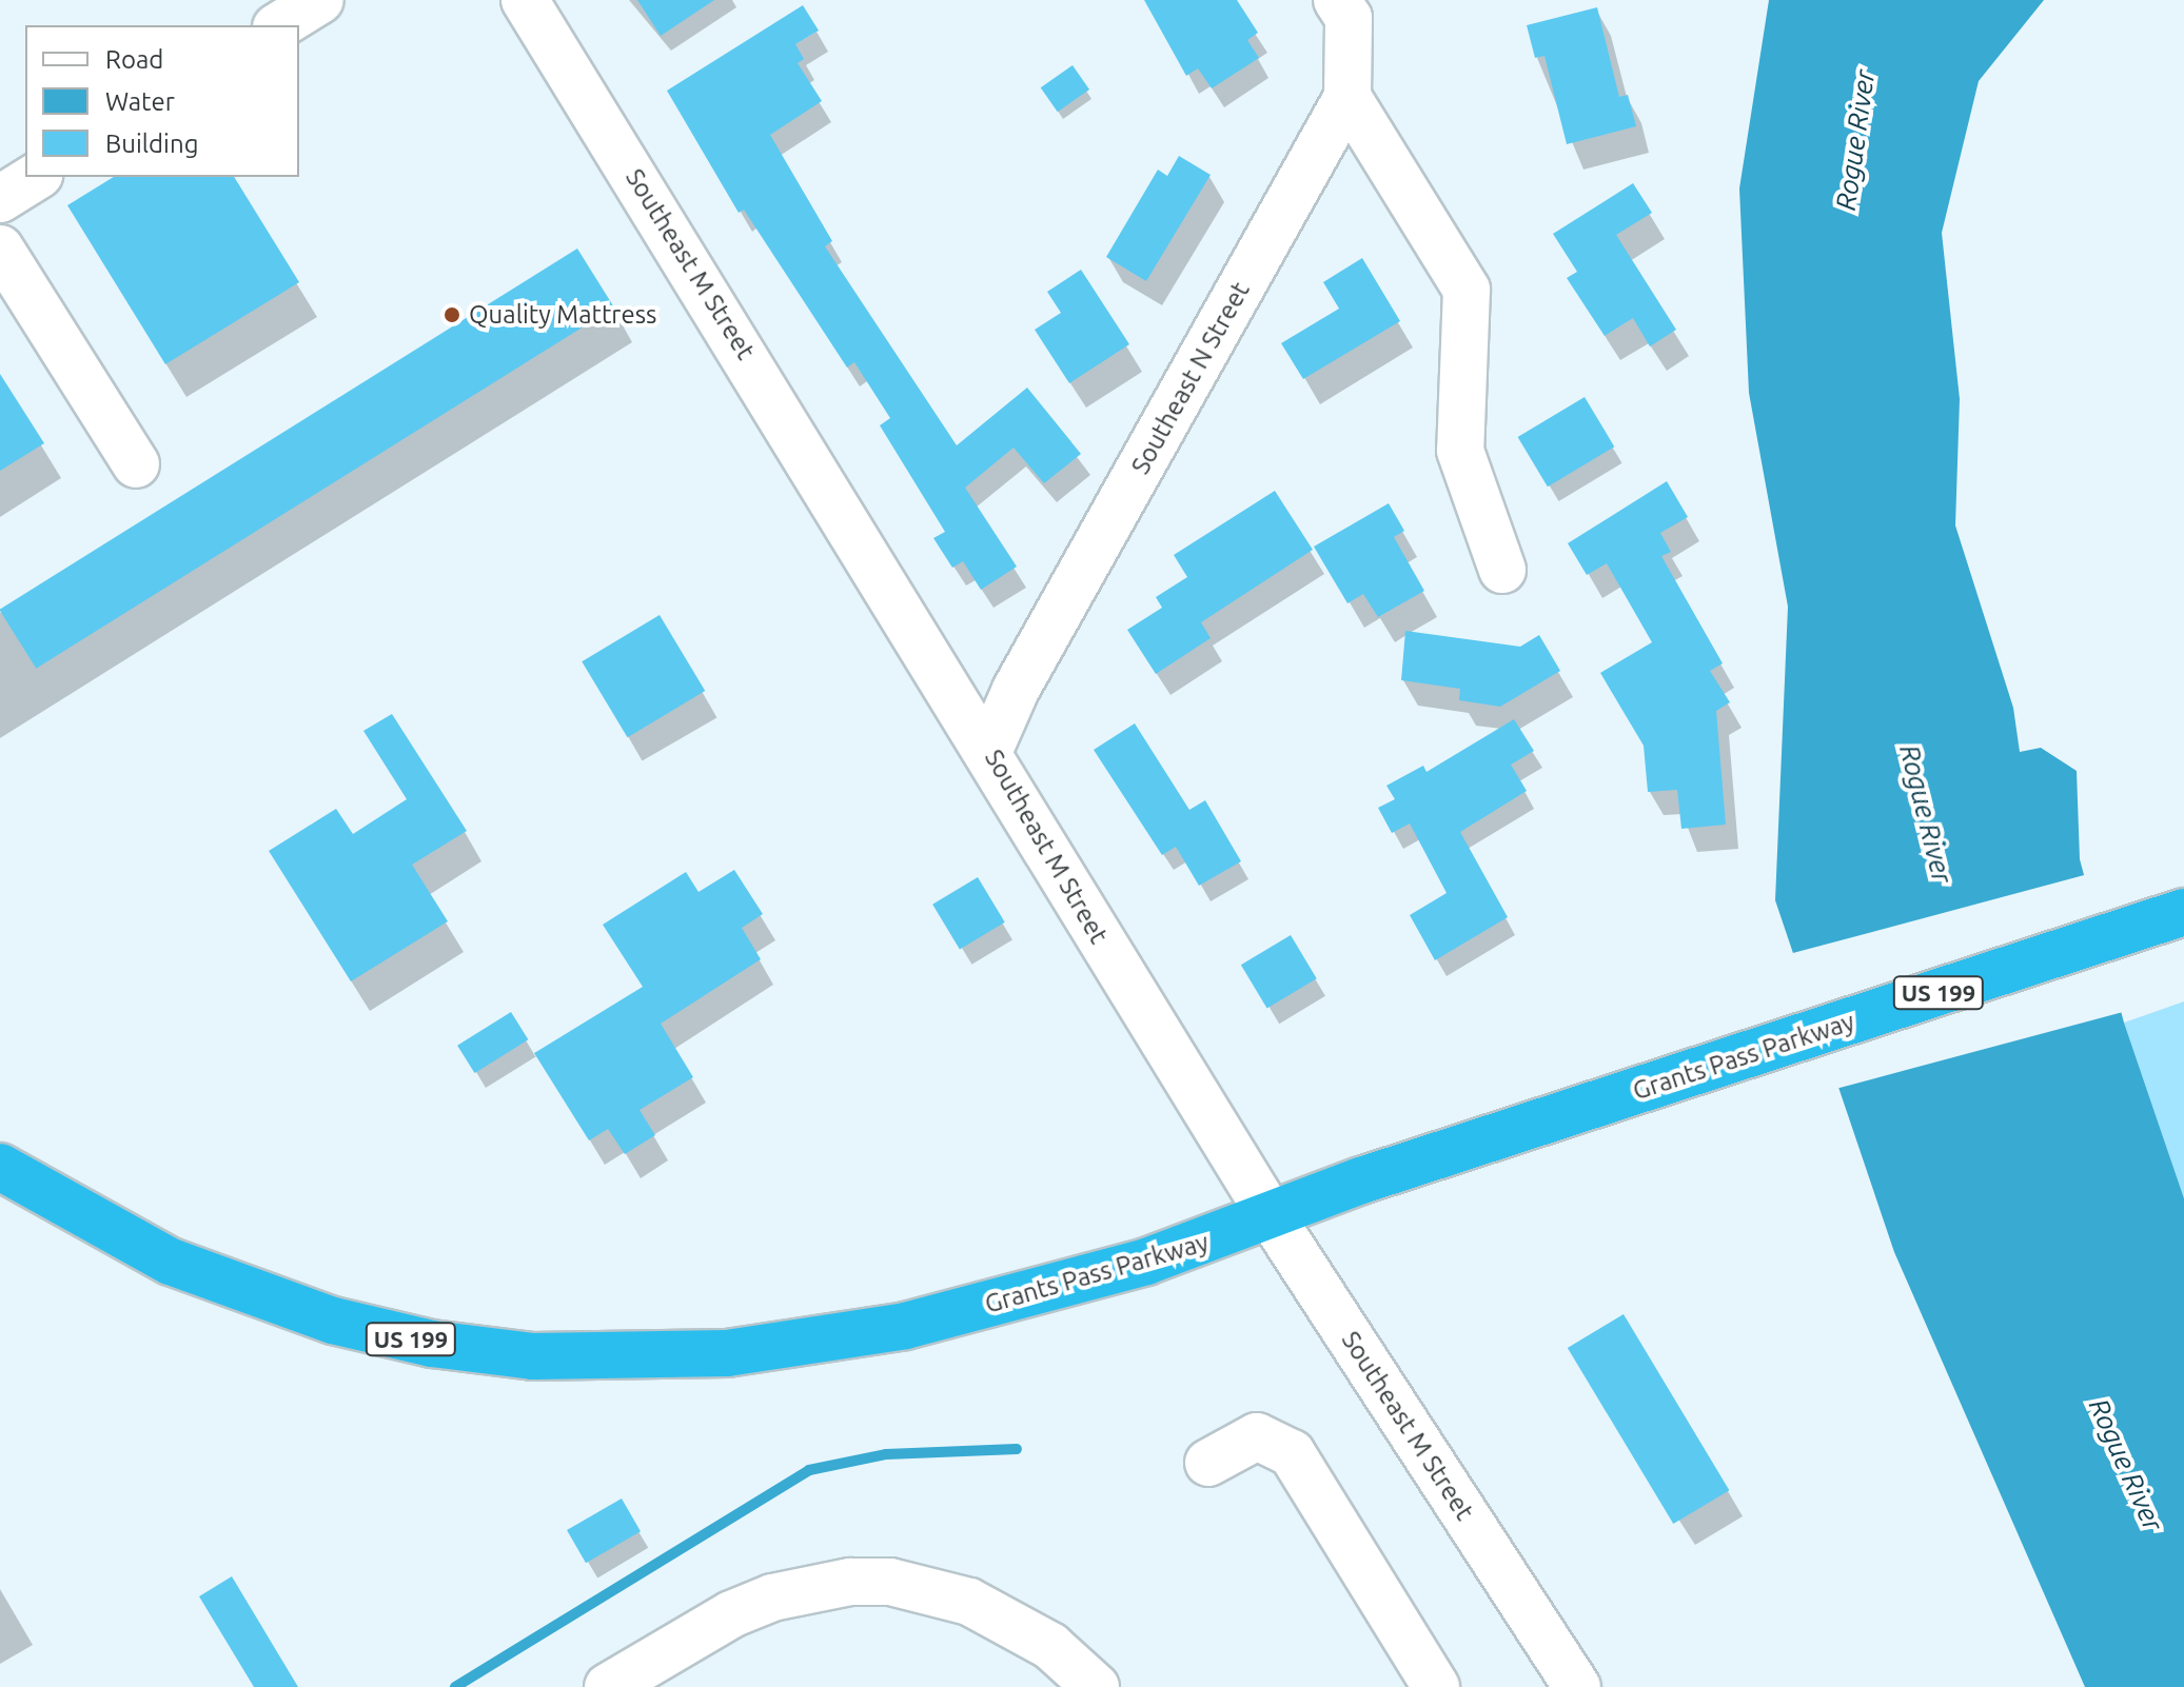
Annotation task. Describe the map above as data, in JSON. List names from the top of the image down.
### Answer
{
  "streets": {
    "highway": ["US 199", "Grants Pass Parkway"],
    "street": ["Southeast M Street", "Southeast N Street"]
  },
  "crossings": [
    ["Southeast M Street", "Southeast N Street"],
    ["Southeast M Street", "Grants Pass Parkway"]
  ],
  "water": ["Rogue River"],
  "places": ["Quality Mattress"],
  "legend": ["Road", "Water", "Building"]
}
